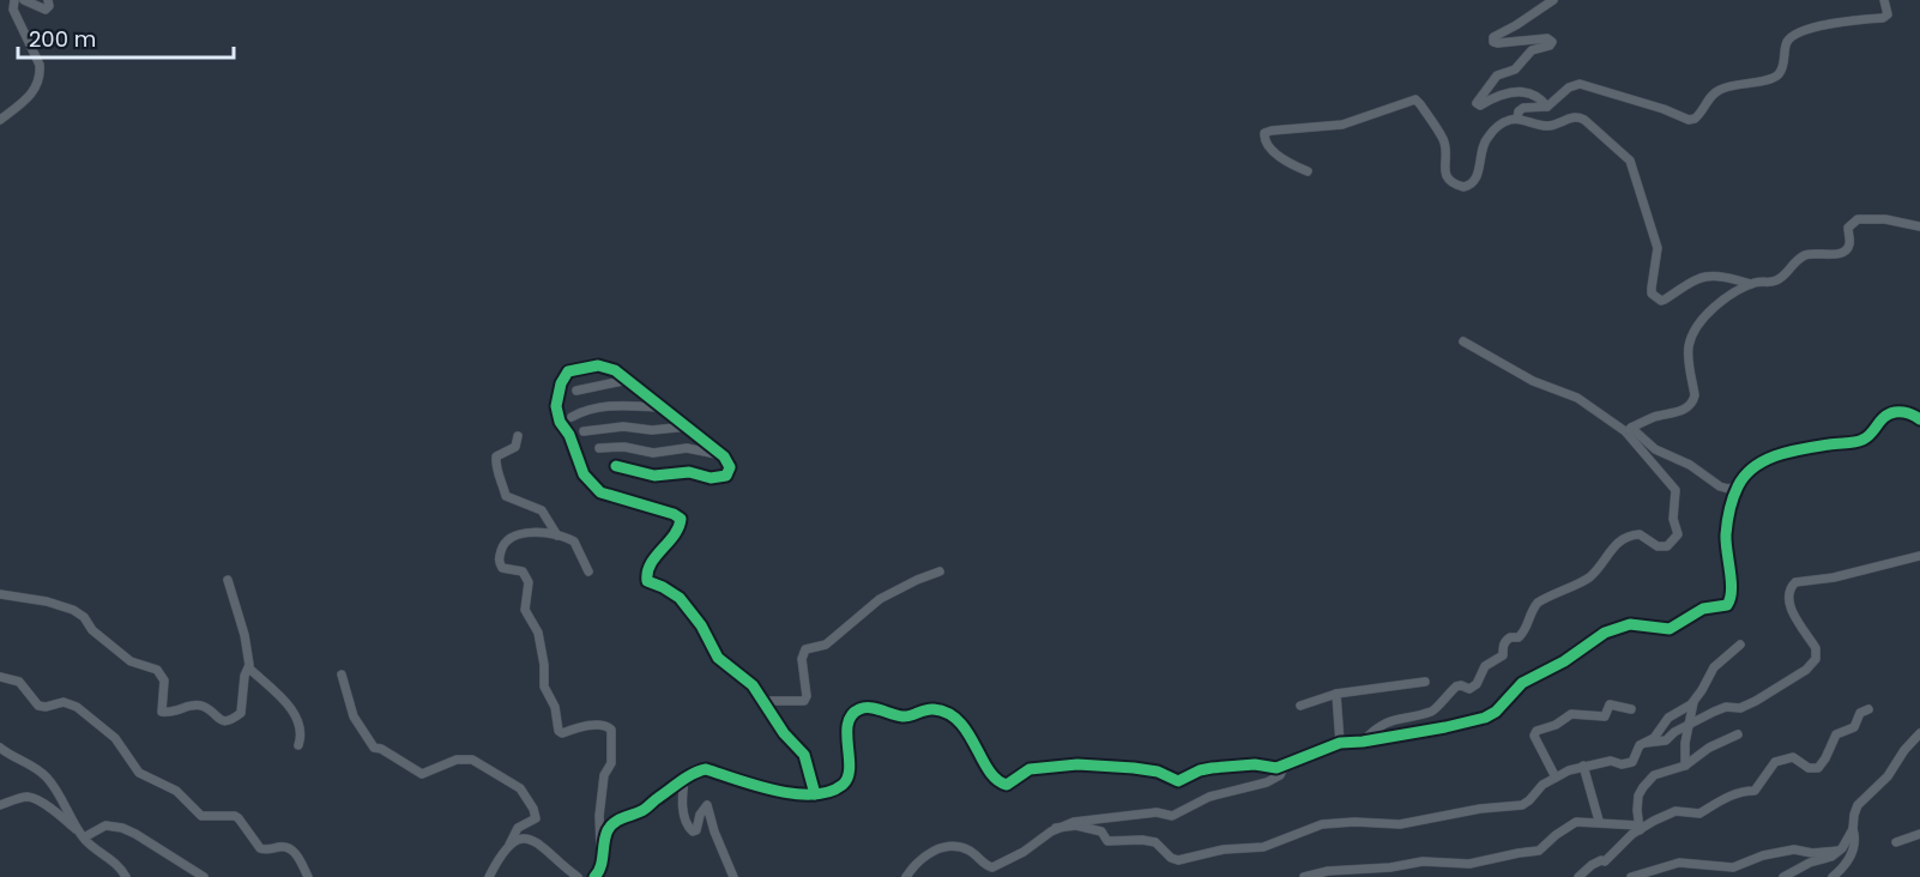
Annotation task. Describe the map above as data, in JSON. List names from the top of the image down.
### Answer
{
  "scale_bar": "200 m"
}
